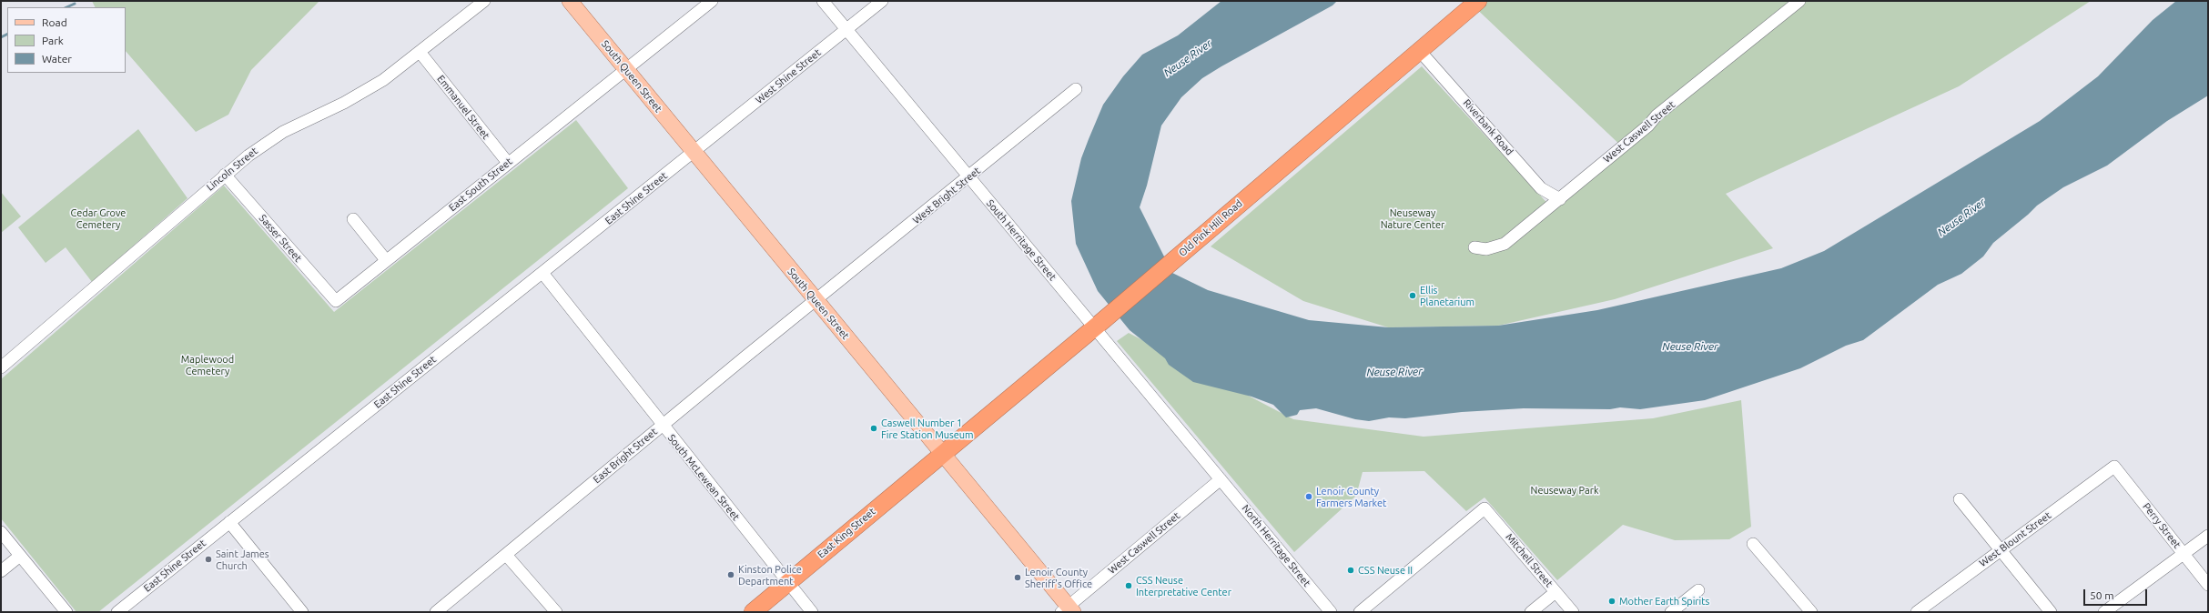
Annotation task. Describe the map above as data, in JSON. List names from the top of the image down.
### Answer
{
  "streets": {
    "highway": ["Old Pink Hill Road", "East King Street"],
    "main road": ["South Queen Street"],
    "street": [
      "West Shine Street",
      "Emmanuel Street",
      "Riverbank Road",
      "West Caswell Street",
      "Lincoln Street",
      "East South Street",
      "West Bright Street",
      "East Shine Street",
      "Sasser Street",
      "South Herritage Street",
      "East Bright Street",
      "South McLewean Street",
      "Perry Street",
      "West Blount Street",
      "North Herritage Street",
      "Mitchell Street"
    ]
  },
  "crossings": [
    ["South Queen Street", "West Shine Street"],
    ["South Queen Street", "West Caswell Street"],
    ["South Queen Street", "East South Street"],
    ["South Queen Street", "West Bright Street"],
    ["South Queen Street", "East Shine Street"],
    ["South Queen Street", "Old Pink Hill Road"],
    ["South Queen Street", "East Bright Street"],
    ["South Queen Street", "East King Street"],
    ["West Shine Street", "East Shine Street"],
    ["West Shine Street", "South Herritage Street"],
    ["Emmanuel Street", "Lincoln Street"],
    ["Emmanuel Street", "East South Street"],
    ["Riverbank Road", "West Caswell Street"],
    ["Riverbank Road", "Old Pink Hill Road"],
    ["West Caswell Street", "South Herritage Street"],
    ["West Caswell Street", "North Herritage Street"],
    ["Lincoln Street", "Sasser Street"],
    ["East South Street", "Sasser Street"],
    ["West Bright Street", "South Herritage Street"],
    ["West Bright Street", "East Bright Street"],
    ["East Shine Street", "South McLewean Street"],
    ["Old Pink Hill Road", "South Herritage Street"],
    ["Old Pink Hill Road", "East King Street"],
    ["South Herritage Street", "North Herritage Street"],
    ["East Bright Street", "South McLewean Street"],
    ["South McLewean Street", "East King Street"],
    ["Perry Street", "West Blount Street"]
  ],
  "water": ["Neuse River"],
  "parks": [
    "Cedar Grove Cemetery",
    "Neuseway Nature Center",
    "Maplewood Cemetery",
    "Neuseway Park"
  ],
  "places": [
    "Ellis Planetarium",
    "Caswell Number 1 Fire Station Museum",
    "Lenoir County Farmers Market",
    "Saint James Church",
    "CSS Neuse II",
    "Kinston Police Department",
    "Lenoir County Sheriff's Office",
    "CSS Neuse Interpretative Center",
    "Mother Earth Spirits"
  ],
  "legend": ["Road", "Park", "Water"],
  "scale_bar": "50 m"
}
